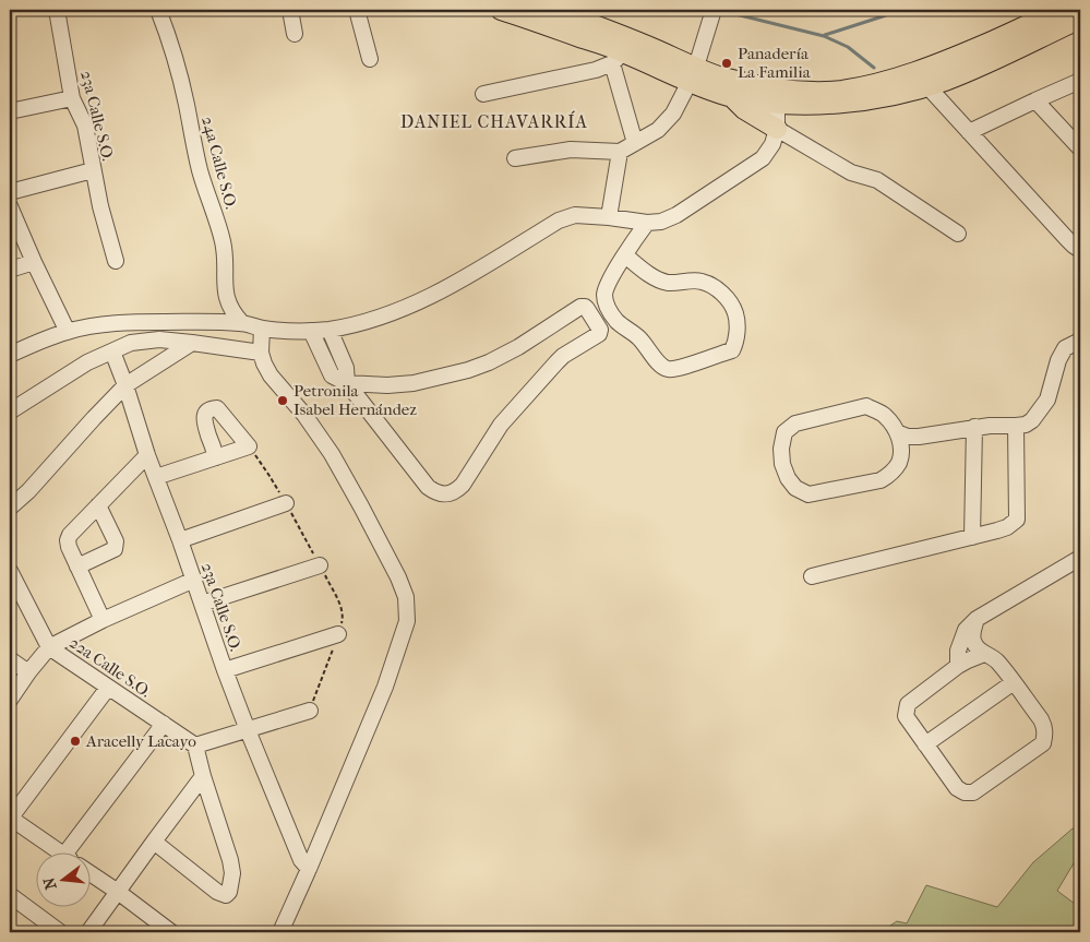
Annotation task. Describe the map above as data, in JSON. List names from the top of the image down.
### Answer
{
  "streets": {
    "street": ["23a Calle S.O.", "24a Calle S.O.", "22a Calle S.O."]
  },
  "districts": ["DANIEL CHAVARRÍA"],
  "places": ["Panadería La Familia", "Petronila Isabel Hernández", "Aracelly Lacayo"],
  "north": "left"
}
